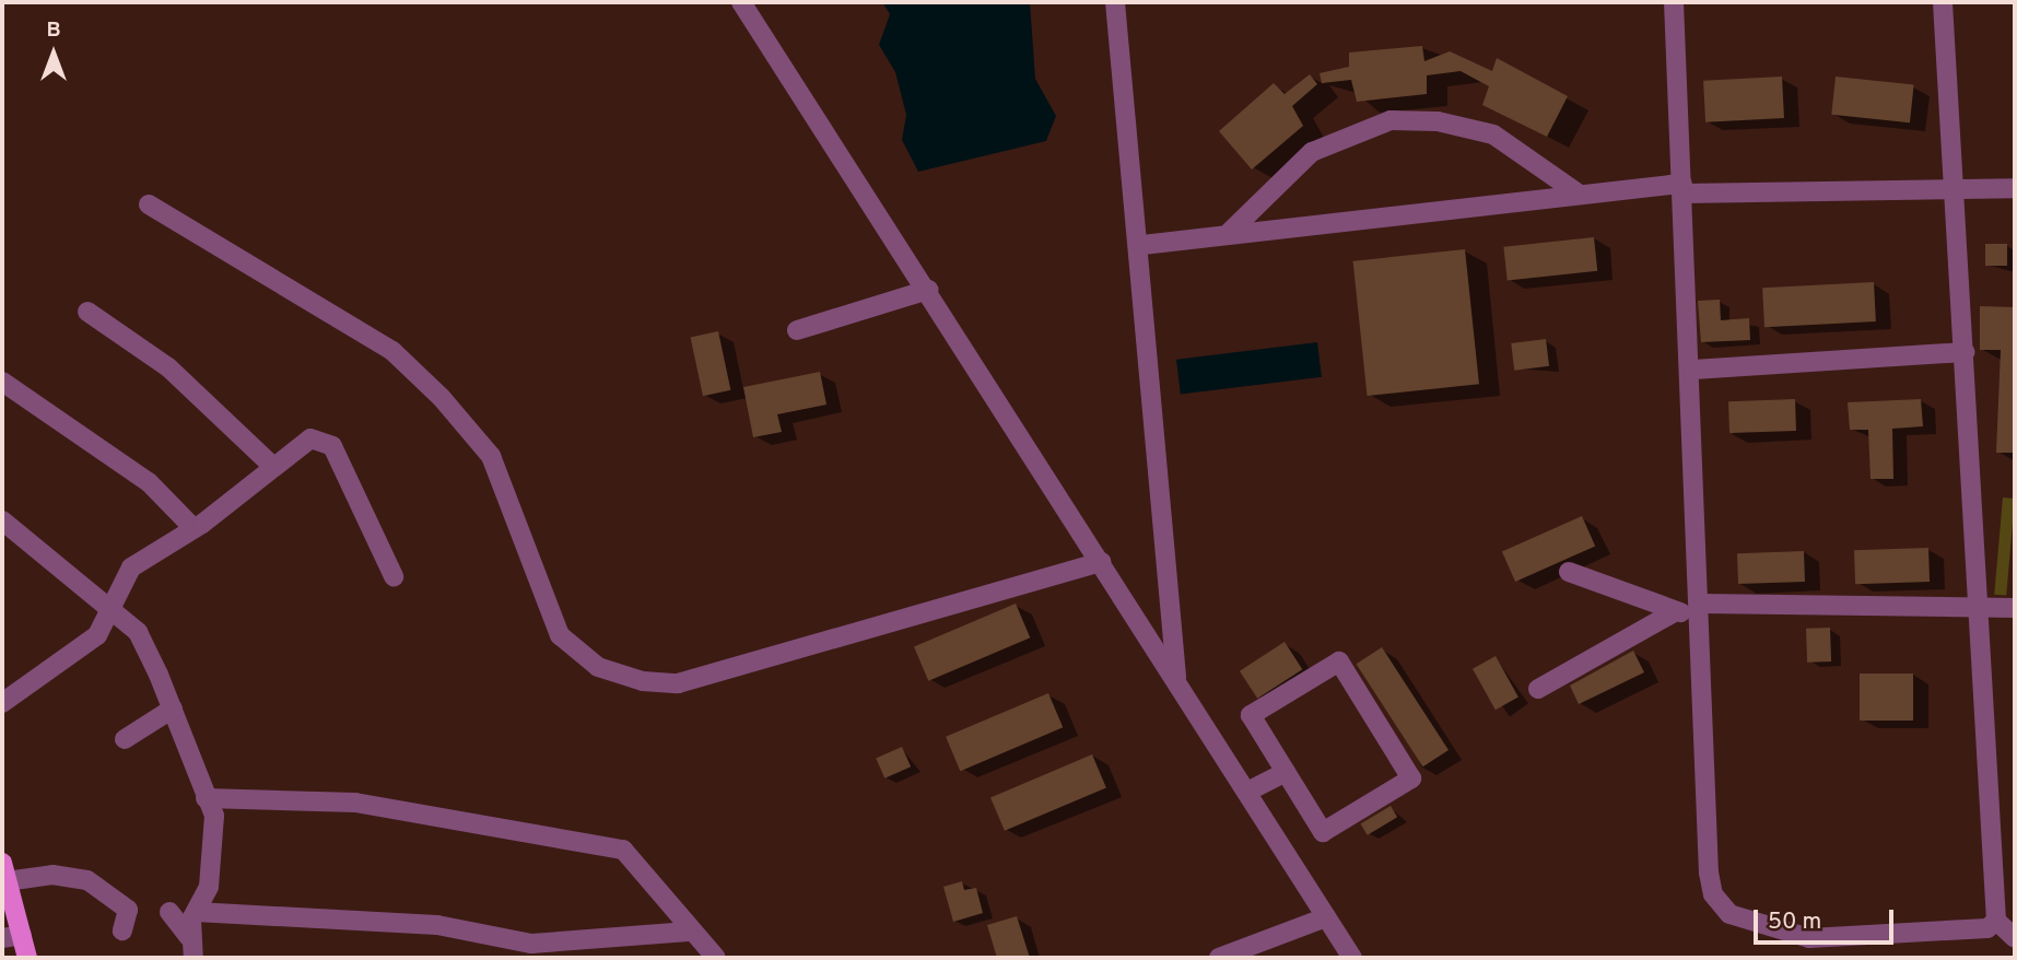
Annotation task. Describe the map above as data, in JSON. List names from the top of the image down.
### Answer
{
  "scale_bar": "50 m",
  "north": "top"
}
